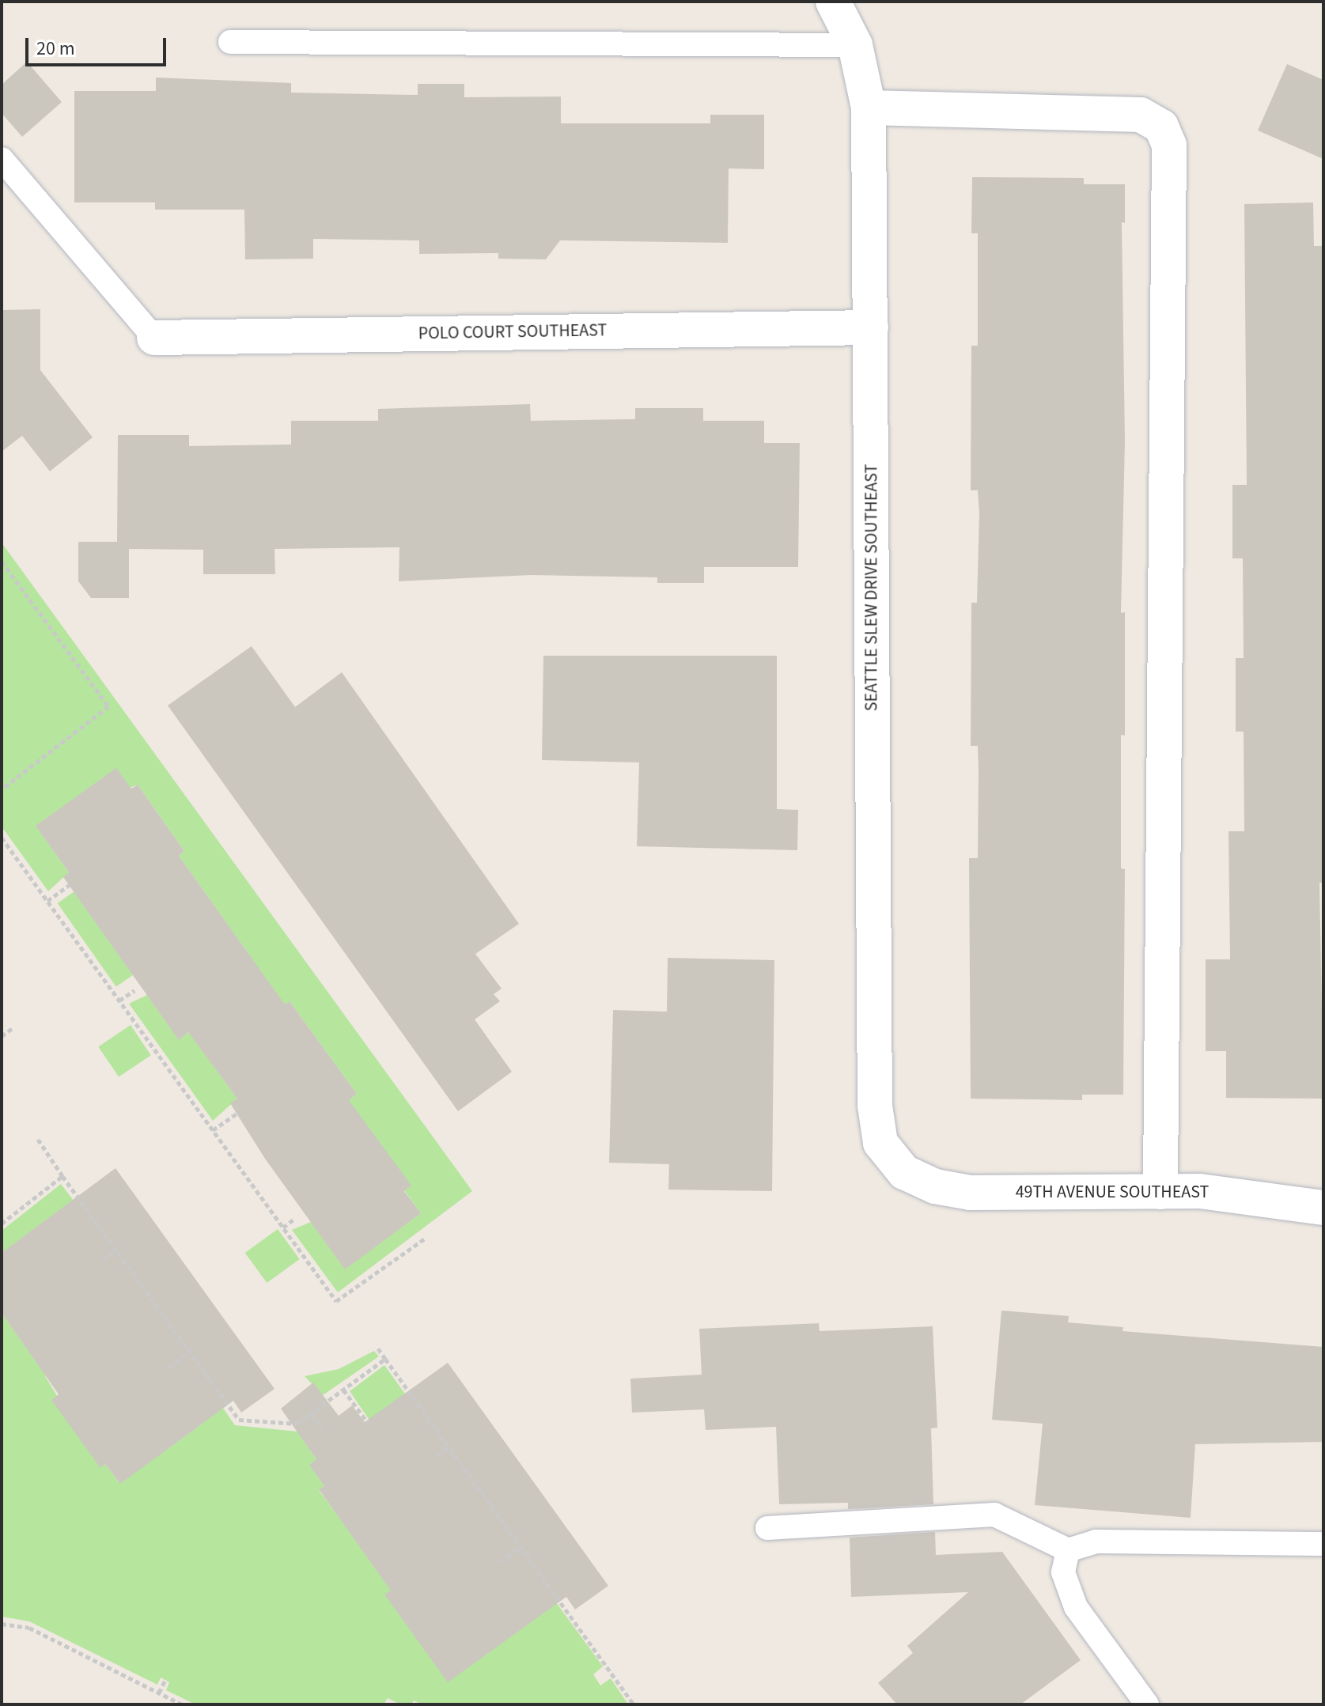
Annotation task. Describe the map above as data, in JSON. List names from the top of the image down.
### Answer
{
  "streets": {
    "street": ["POLO COURT SOUTHEAST", "SEATTLE SLEW DRIVE SOUTHEAST", "49TH AVENUE SOUTHEAST"]
  },
  "crossings": [
    ["POLO COURT SOUTHEAST", "SEATTLE SLEW DRIVE SOUTHEAST"],
    ["SEATTLE SLEW DRIVE SOUTHEAST", "49TH AVENUE SOUTHEAST"]
  ],
  "scale_bar": "20 m"
}
